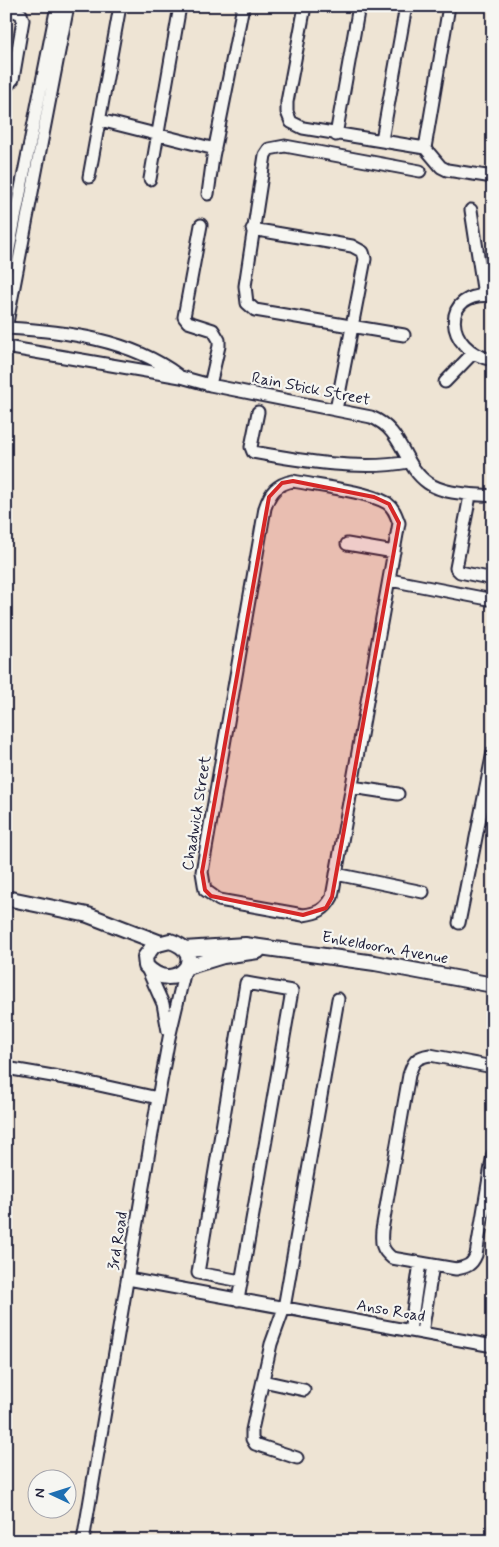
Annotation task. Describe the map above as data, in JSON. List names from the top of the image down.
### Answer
{
  "streets": {
    "street": [
      "Rain Stick Street",
      "Chadwick Street",
      "Enkeldoorn Avenue",
      "3rd Road",
      "Anso Road"
    ]
  },
  "crossings": [
    ["Enkeldoorn Avenue", "3rd Road"],
    ["3rd Road", "Anso Road"]
  ],
  "north": "left"
}
